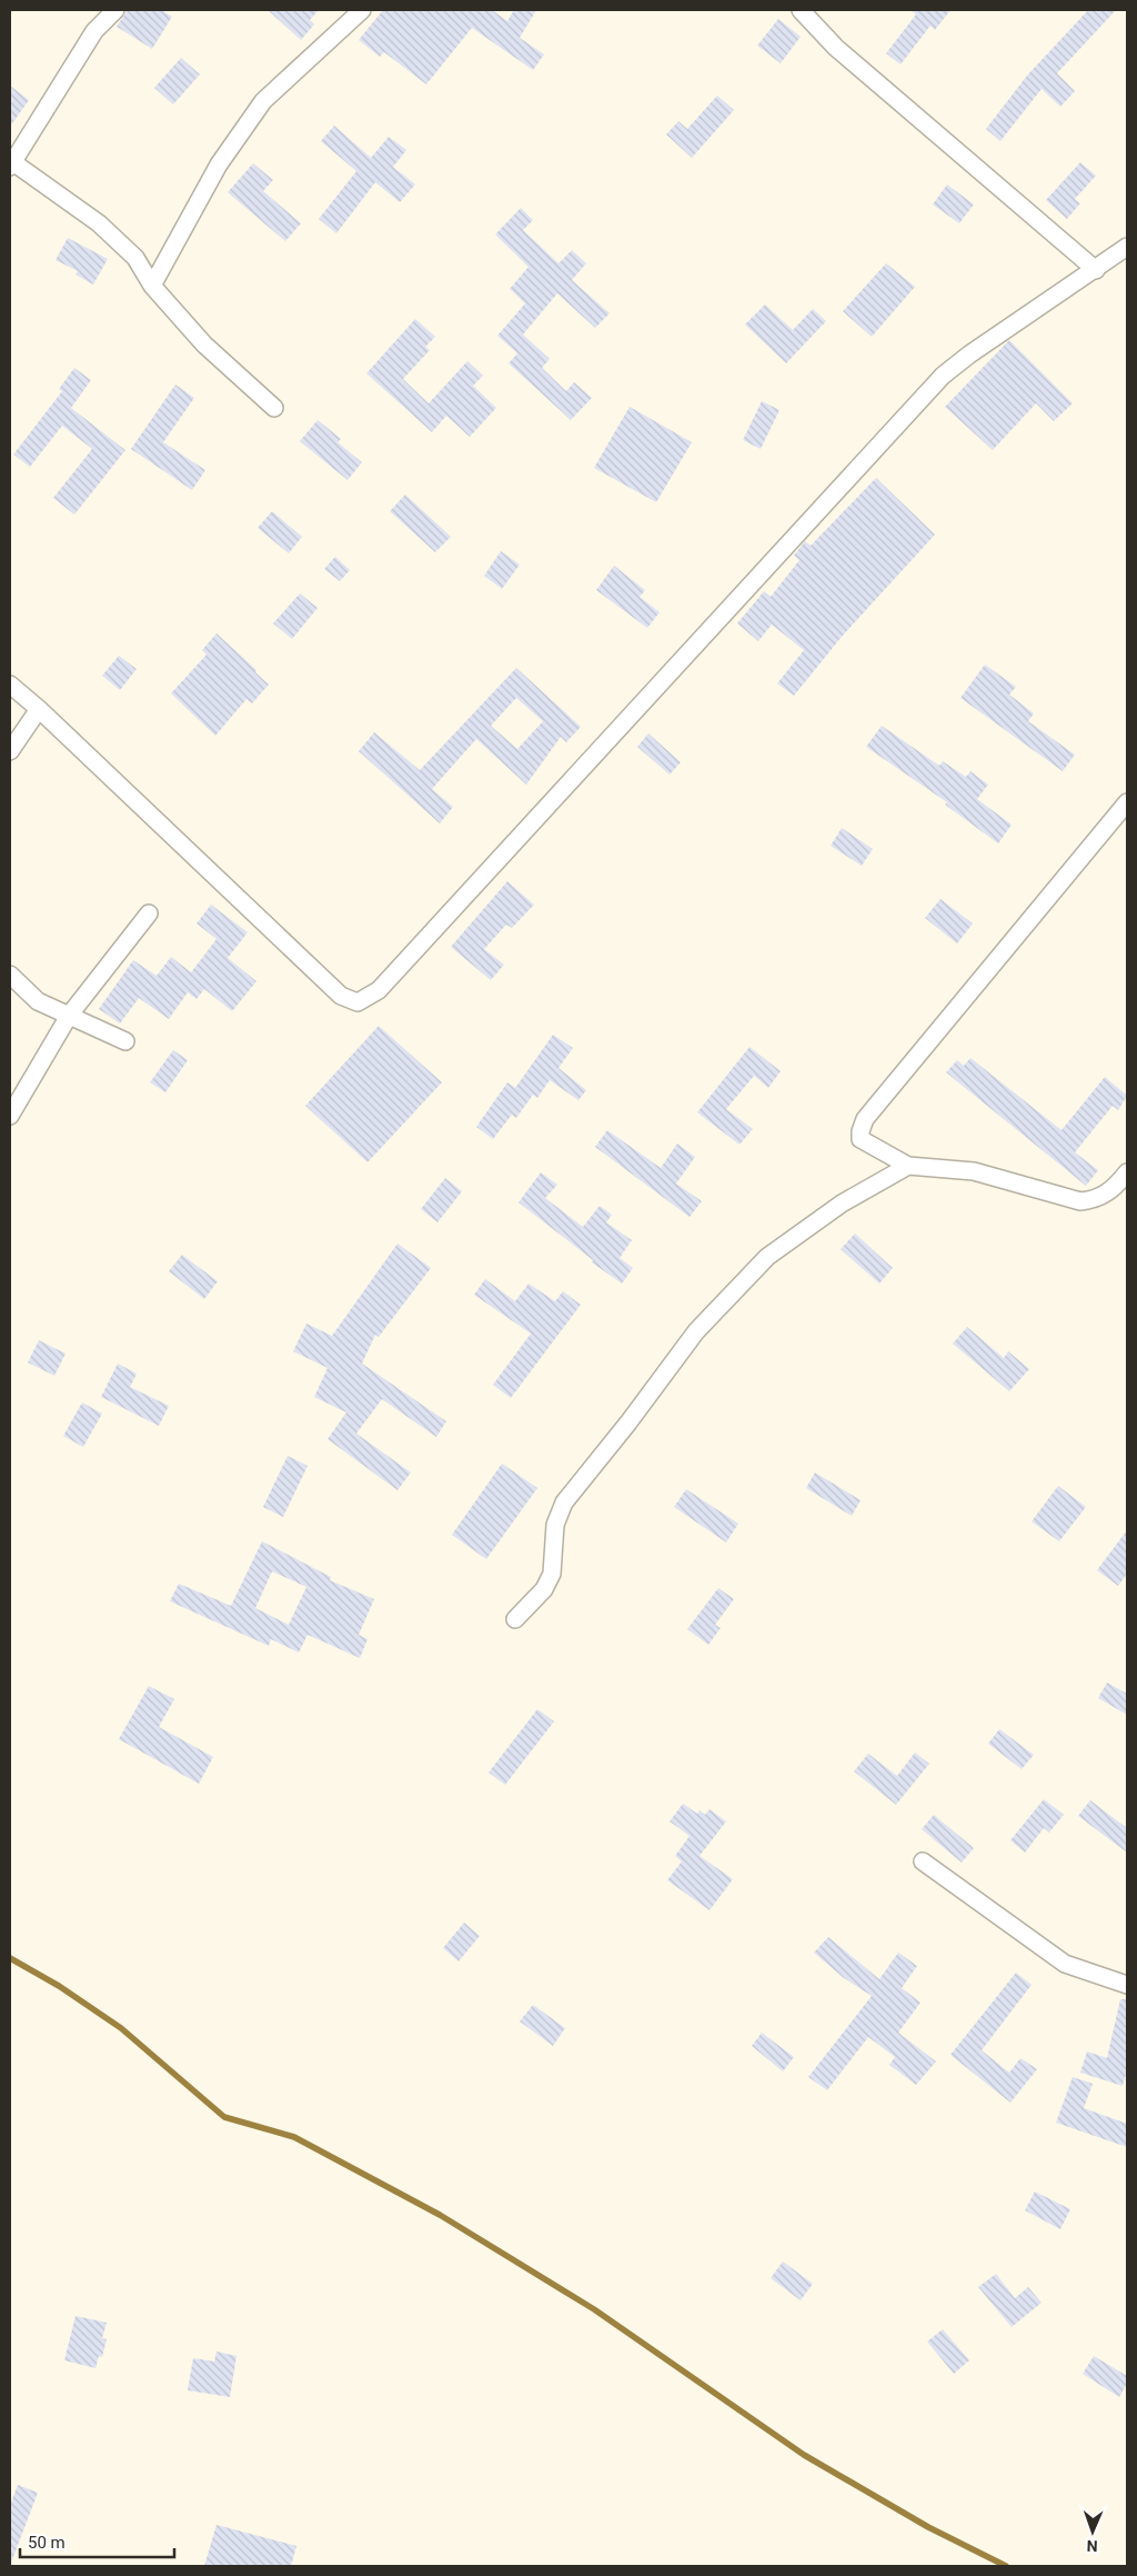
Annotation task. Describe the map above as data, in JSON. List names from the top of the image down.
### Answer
{
  "scale_bar": "50 m",
  "north": "bottom"
}
